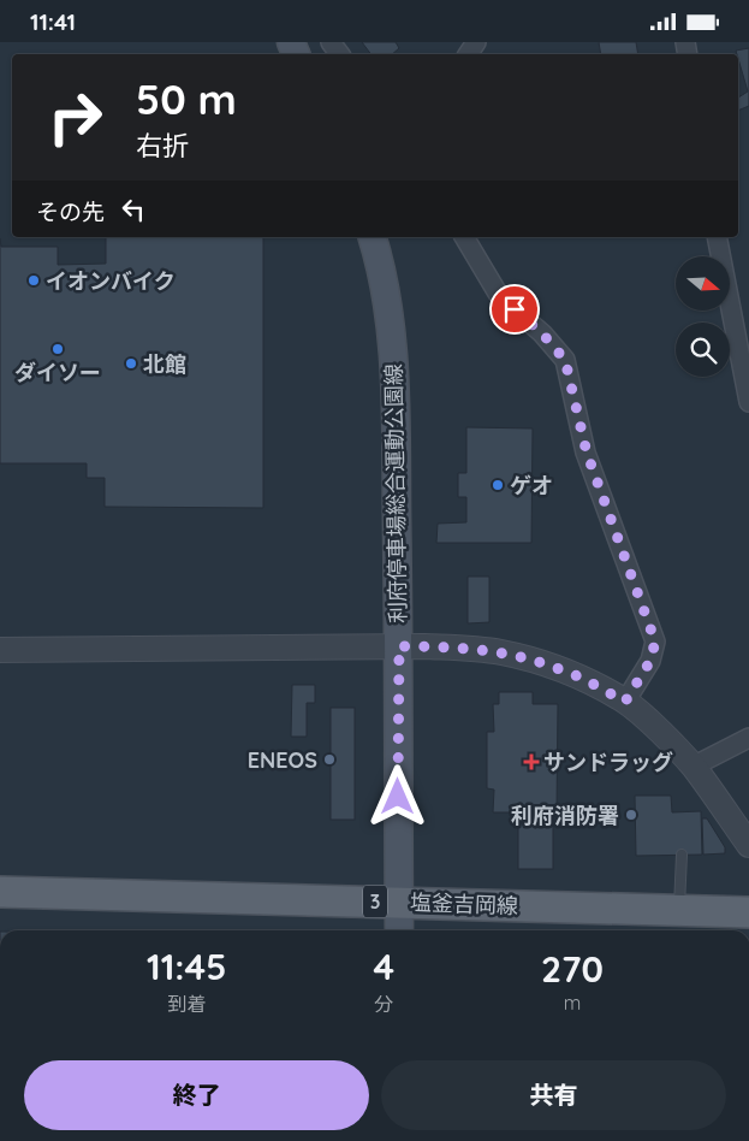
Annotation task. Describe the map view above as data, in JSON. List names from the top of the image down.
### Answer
{
  "streets": {
    "main road": ["利府停車場総合運動公園線", "3", "塩釜吉岡線"]
  },
  "crossings": [
    ["利府停車場総合運動公園線", "塩釜吉岡線"]
  ],
  "places": {
    "other": [
      "イオンバイク",
      "ダイソー",
      "北館",
      "ゲオ",
      "ENEOS",
      "利府消防署"
    ],
    "health": ["サンドラッグ"]
  },
  "north": "right",
  "page": {
    "status": "11:41",
    "turn": ["50 m", "右折"],
    "then": "その先",
    "eta": [
      "11:45",
      "到着",
      "4",
      "分",
      "270",
      "m"
    ],
    "buttons": ["終了", "共有"]
  }
}
